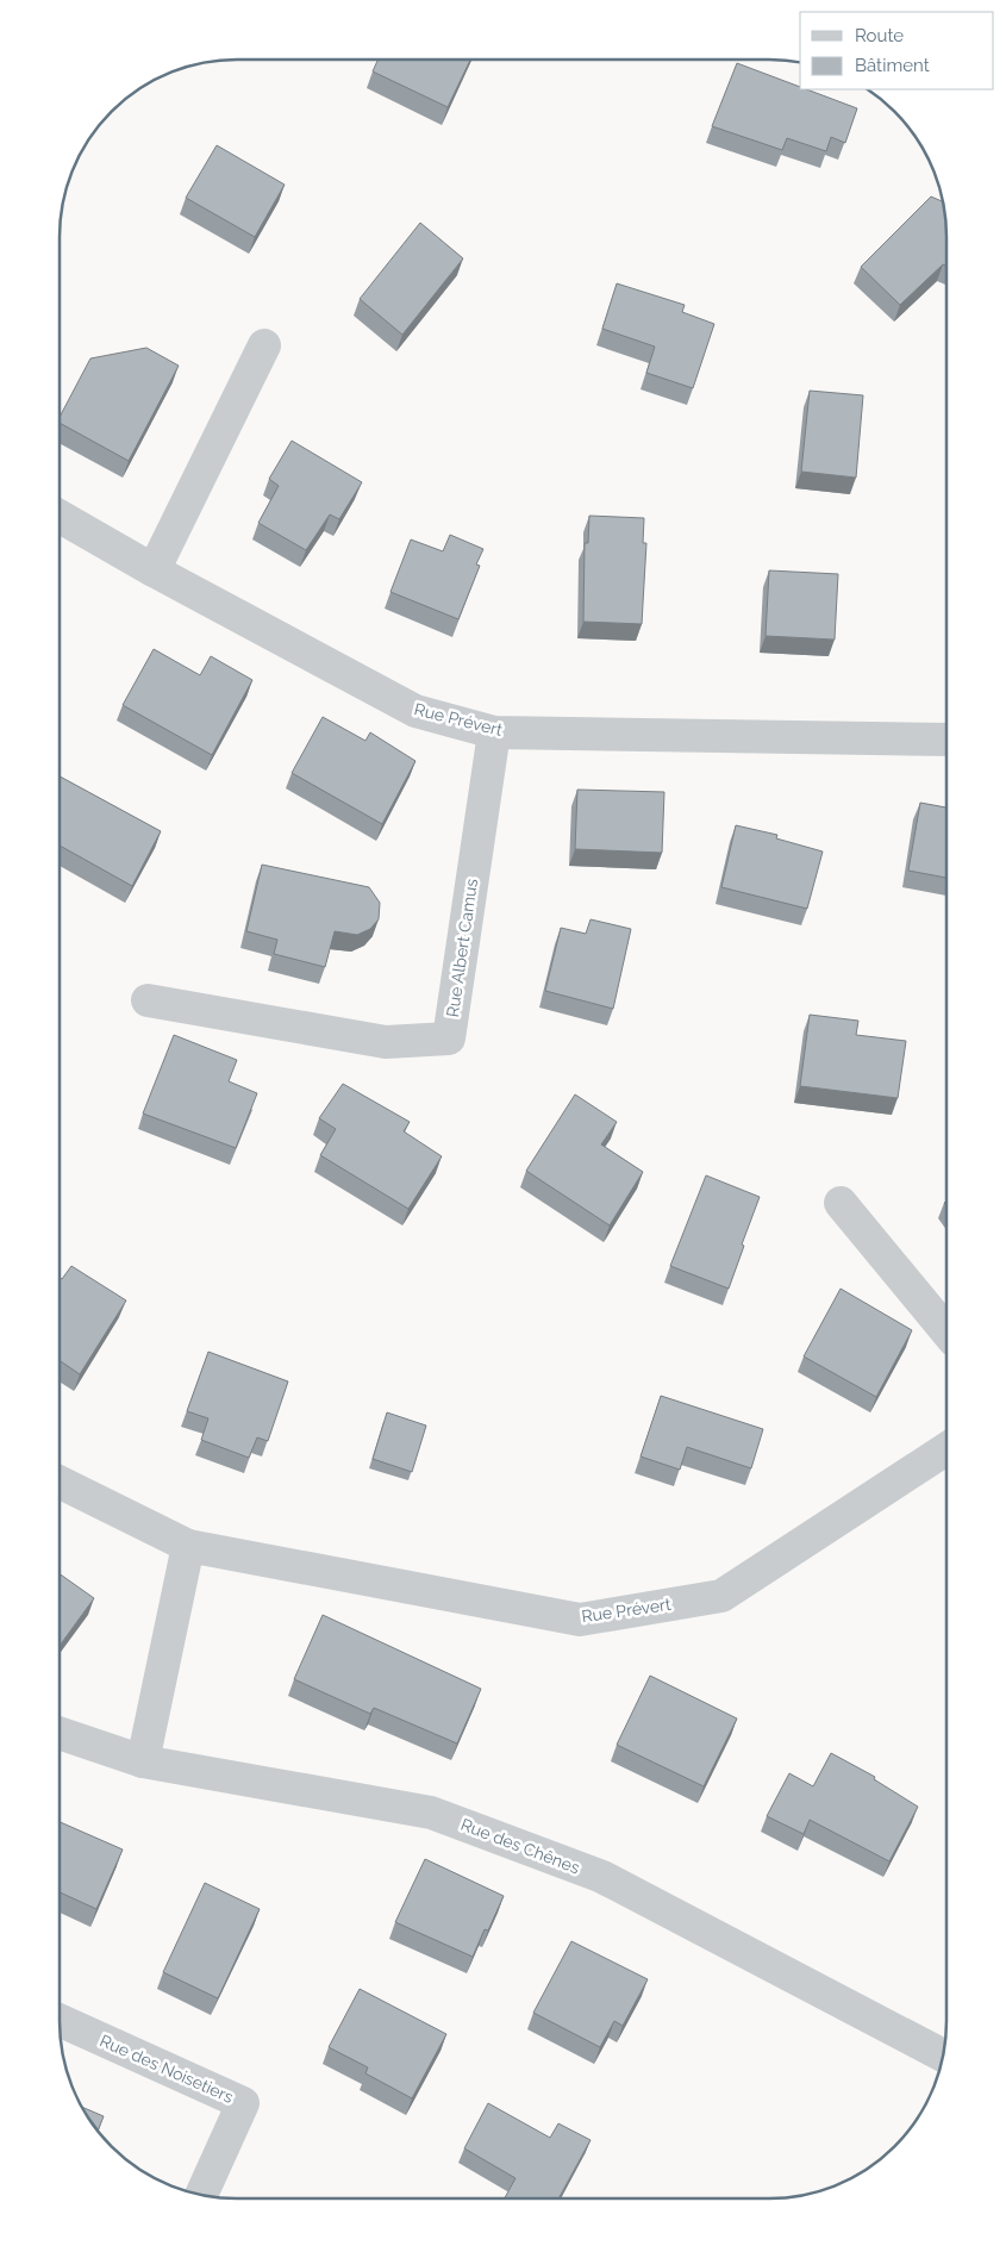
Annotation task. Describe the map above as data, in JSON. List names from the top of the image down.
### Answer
{
  "streets": {
    "street": [
      "Rue Prévert",
      "Rue Albert Camus",
      "Rue des Chênes",
      "Rue des Noisetiers"
    ]
  },
  "crossings": [
    ["Rue Prévert", "Rue Albert Camus"]
  ],
  "legend": ["Route", "Bâtiment"]
}
